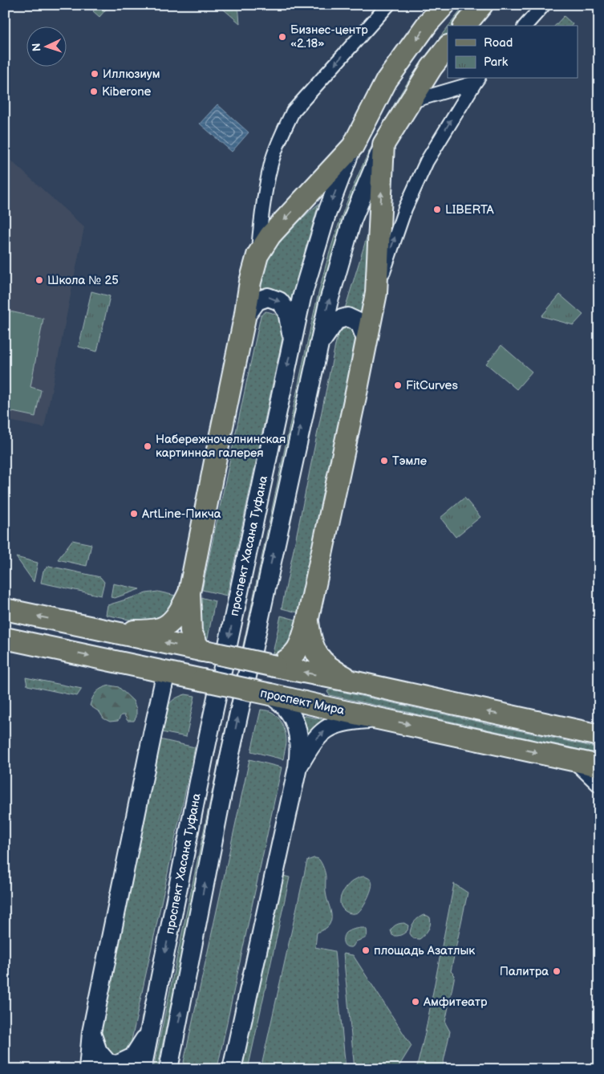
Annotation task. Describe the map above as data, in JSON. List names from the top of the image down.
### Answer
{
  "streets": {
    "main road": ["проспект Хасана Туфана", "проспект Мира"]
  },
  "places": [
    "Бизнес-центр «2.18»",
    "Иллюзиум",
    "Kiberone",
    "LIBERTA",
    "Школа № 25",
    "FitCurves",
    "Набережночелнинская картинная галерея",
    "Тэмле",
    "ArtLine-Пикча",
    "площадь Азатлык",
    "Палитра",
    "Амфитеатр"
  ],
  "legend": ["Road", "Park"],
  "north": "left"
}
